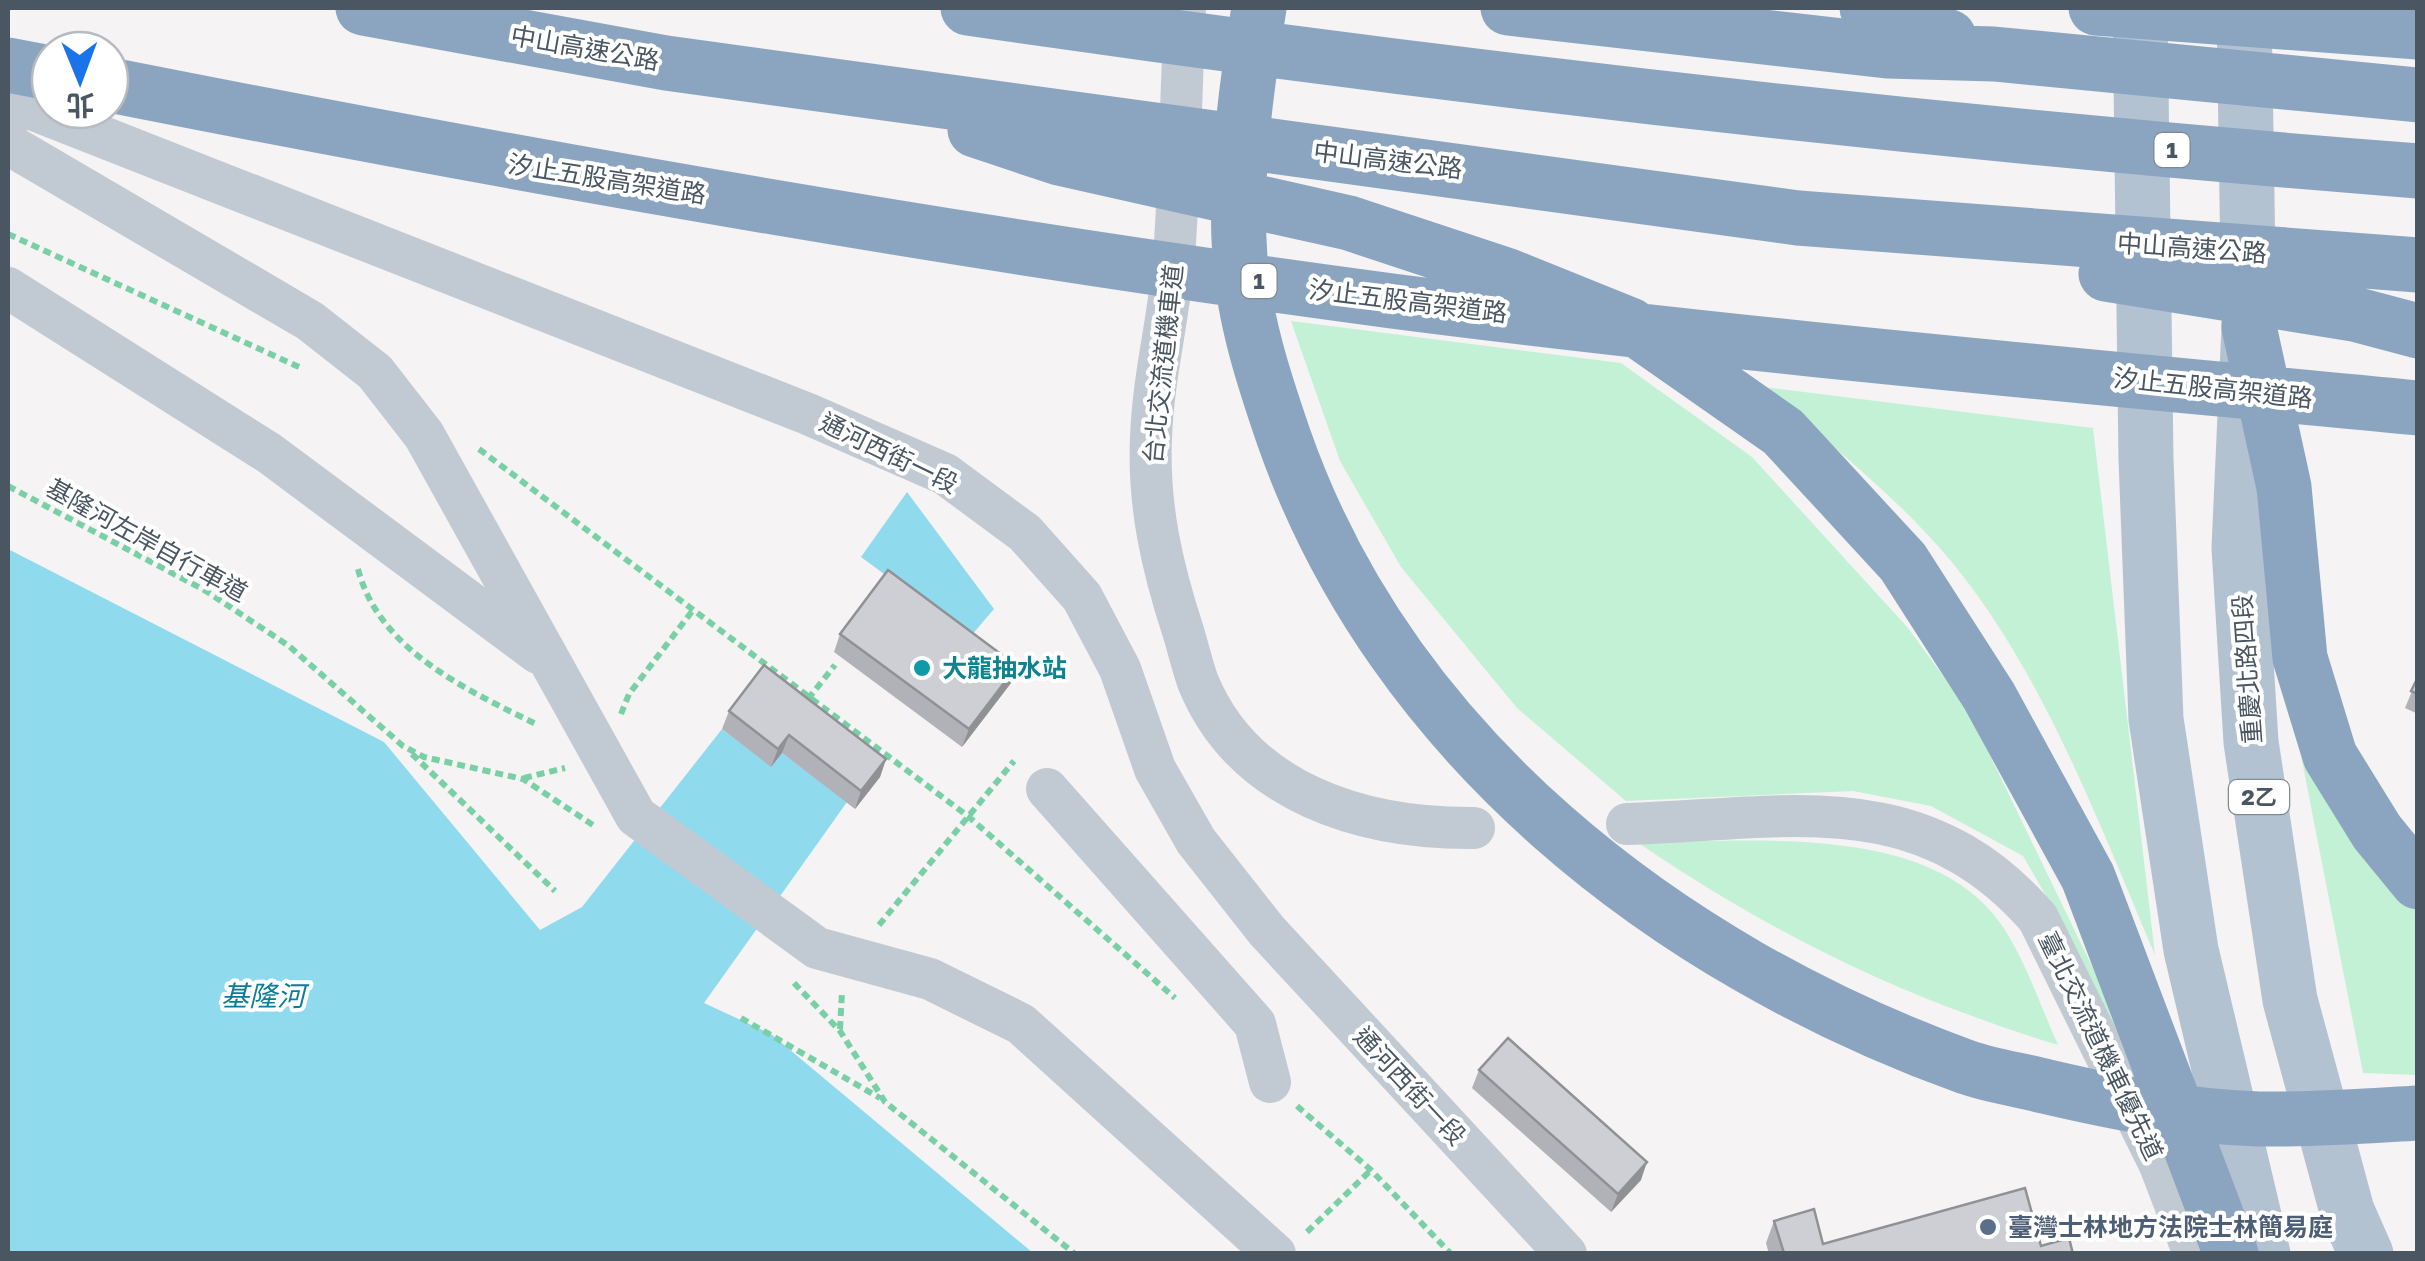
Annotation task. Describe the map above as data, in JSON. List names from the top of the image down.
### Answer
{
  "streets": {
    "highway": ["中山高速公路", "1", "汐止五股高架道路"],
    "main road": ["重慶北路四段", "2乙"],
    "street": ["台北交流道機車道", "通河西街一段", "臺北交流道機車優先道"],
    "path": ["基隆河左岸自行車道"]
  },
  "crossings": [
    ["重慶北路四段", "2乙"]
  ],
  "water": ["基隆河"],
  "places": ["大龍抽水站", "臺灣士林地方法院士林簡易庭"],
  "north": "bottom"
}
